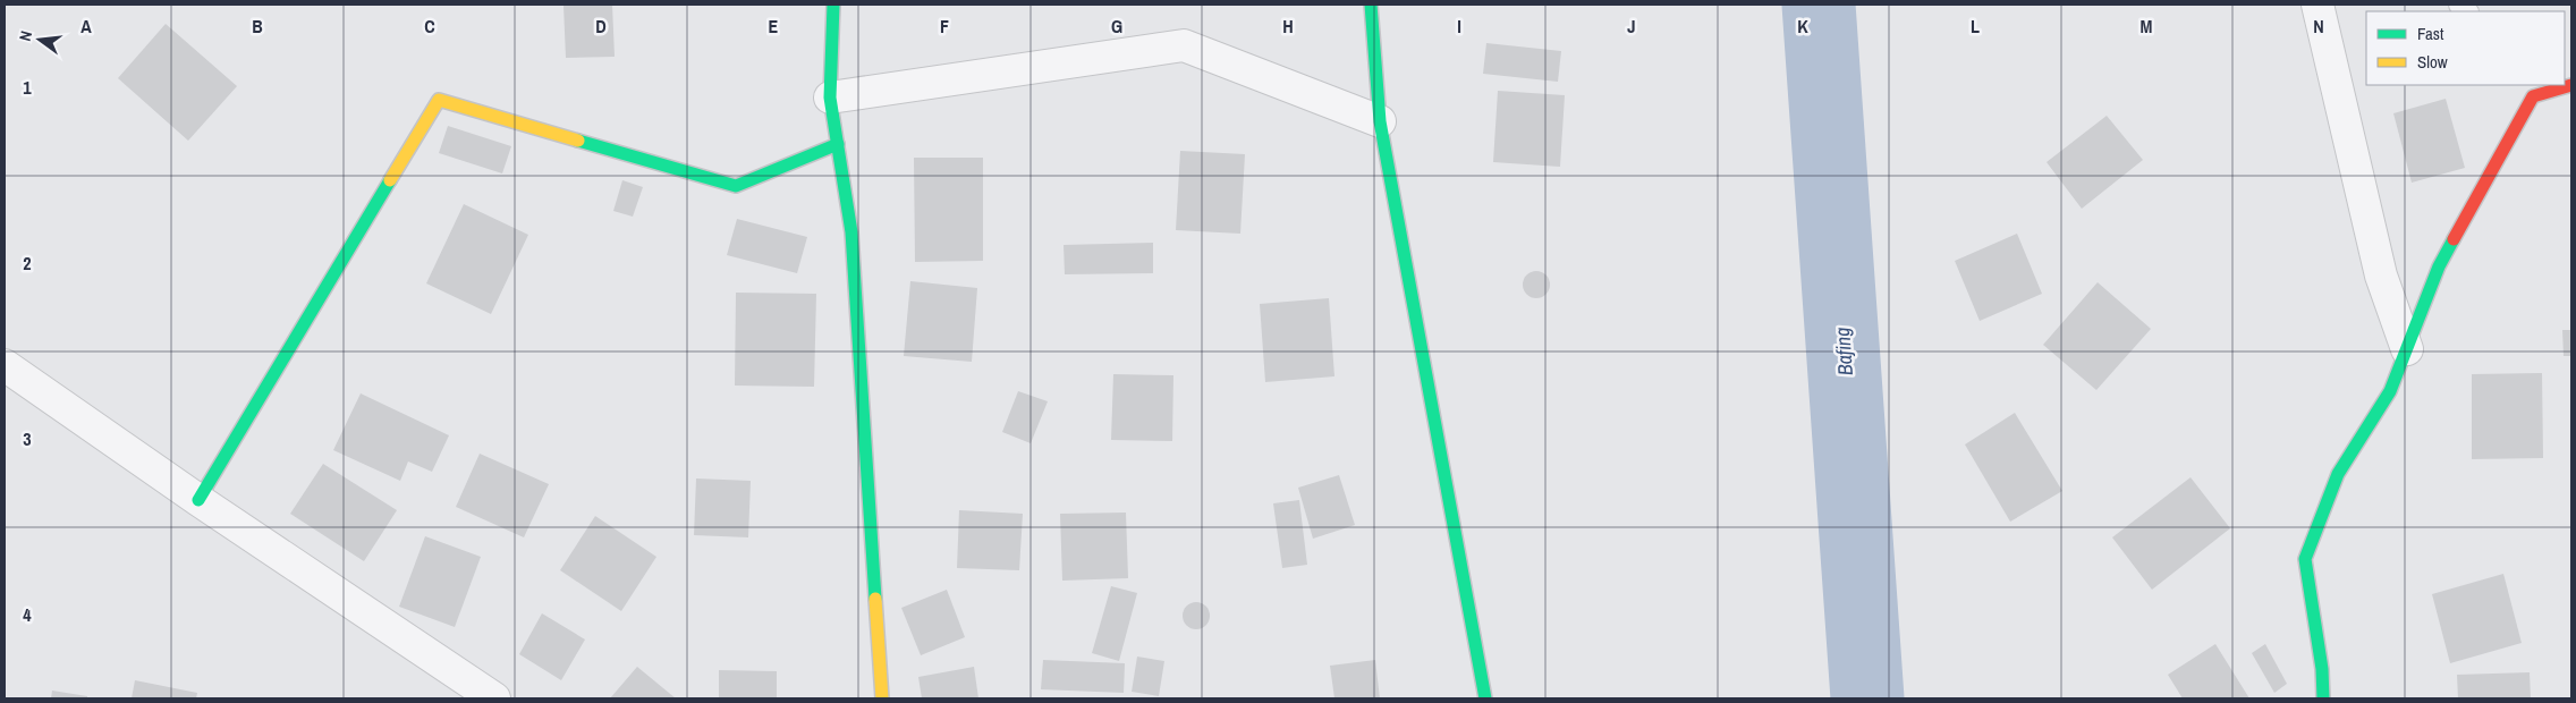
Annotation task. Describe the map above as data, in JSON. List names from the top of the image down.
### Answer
{
  "water": ["Bafing"],
  "legend": ["Fast", "Slow"],
  "north": "left",
  "grid": {
    "columns": [
      "A",
      "B",
      "C",
      "D",
      "E",
      "F",
      "G",
      "H",
      "I",
      "J",
      "K",
      "L",
      "M",
      "N"
    ],
    "rows": [
      "1",
      "2",
      "3",
      "4"
    ]
  }
}
